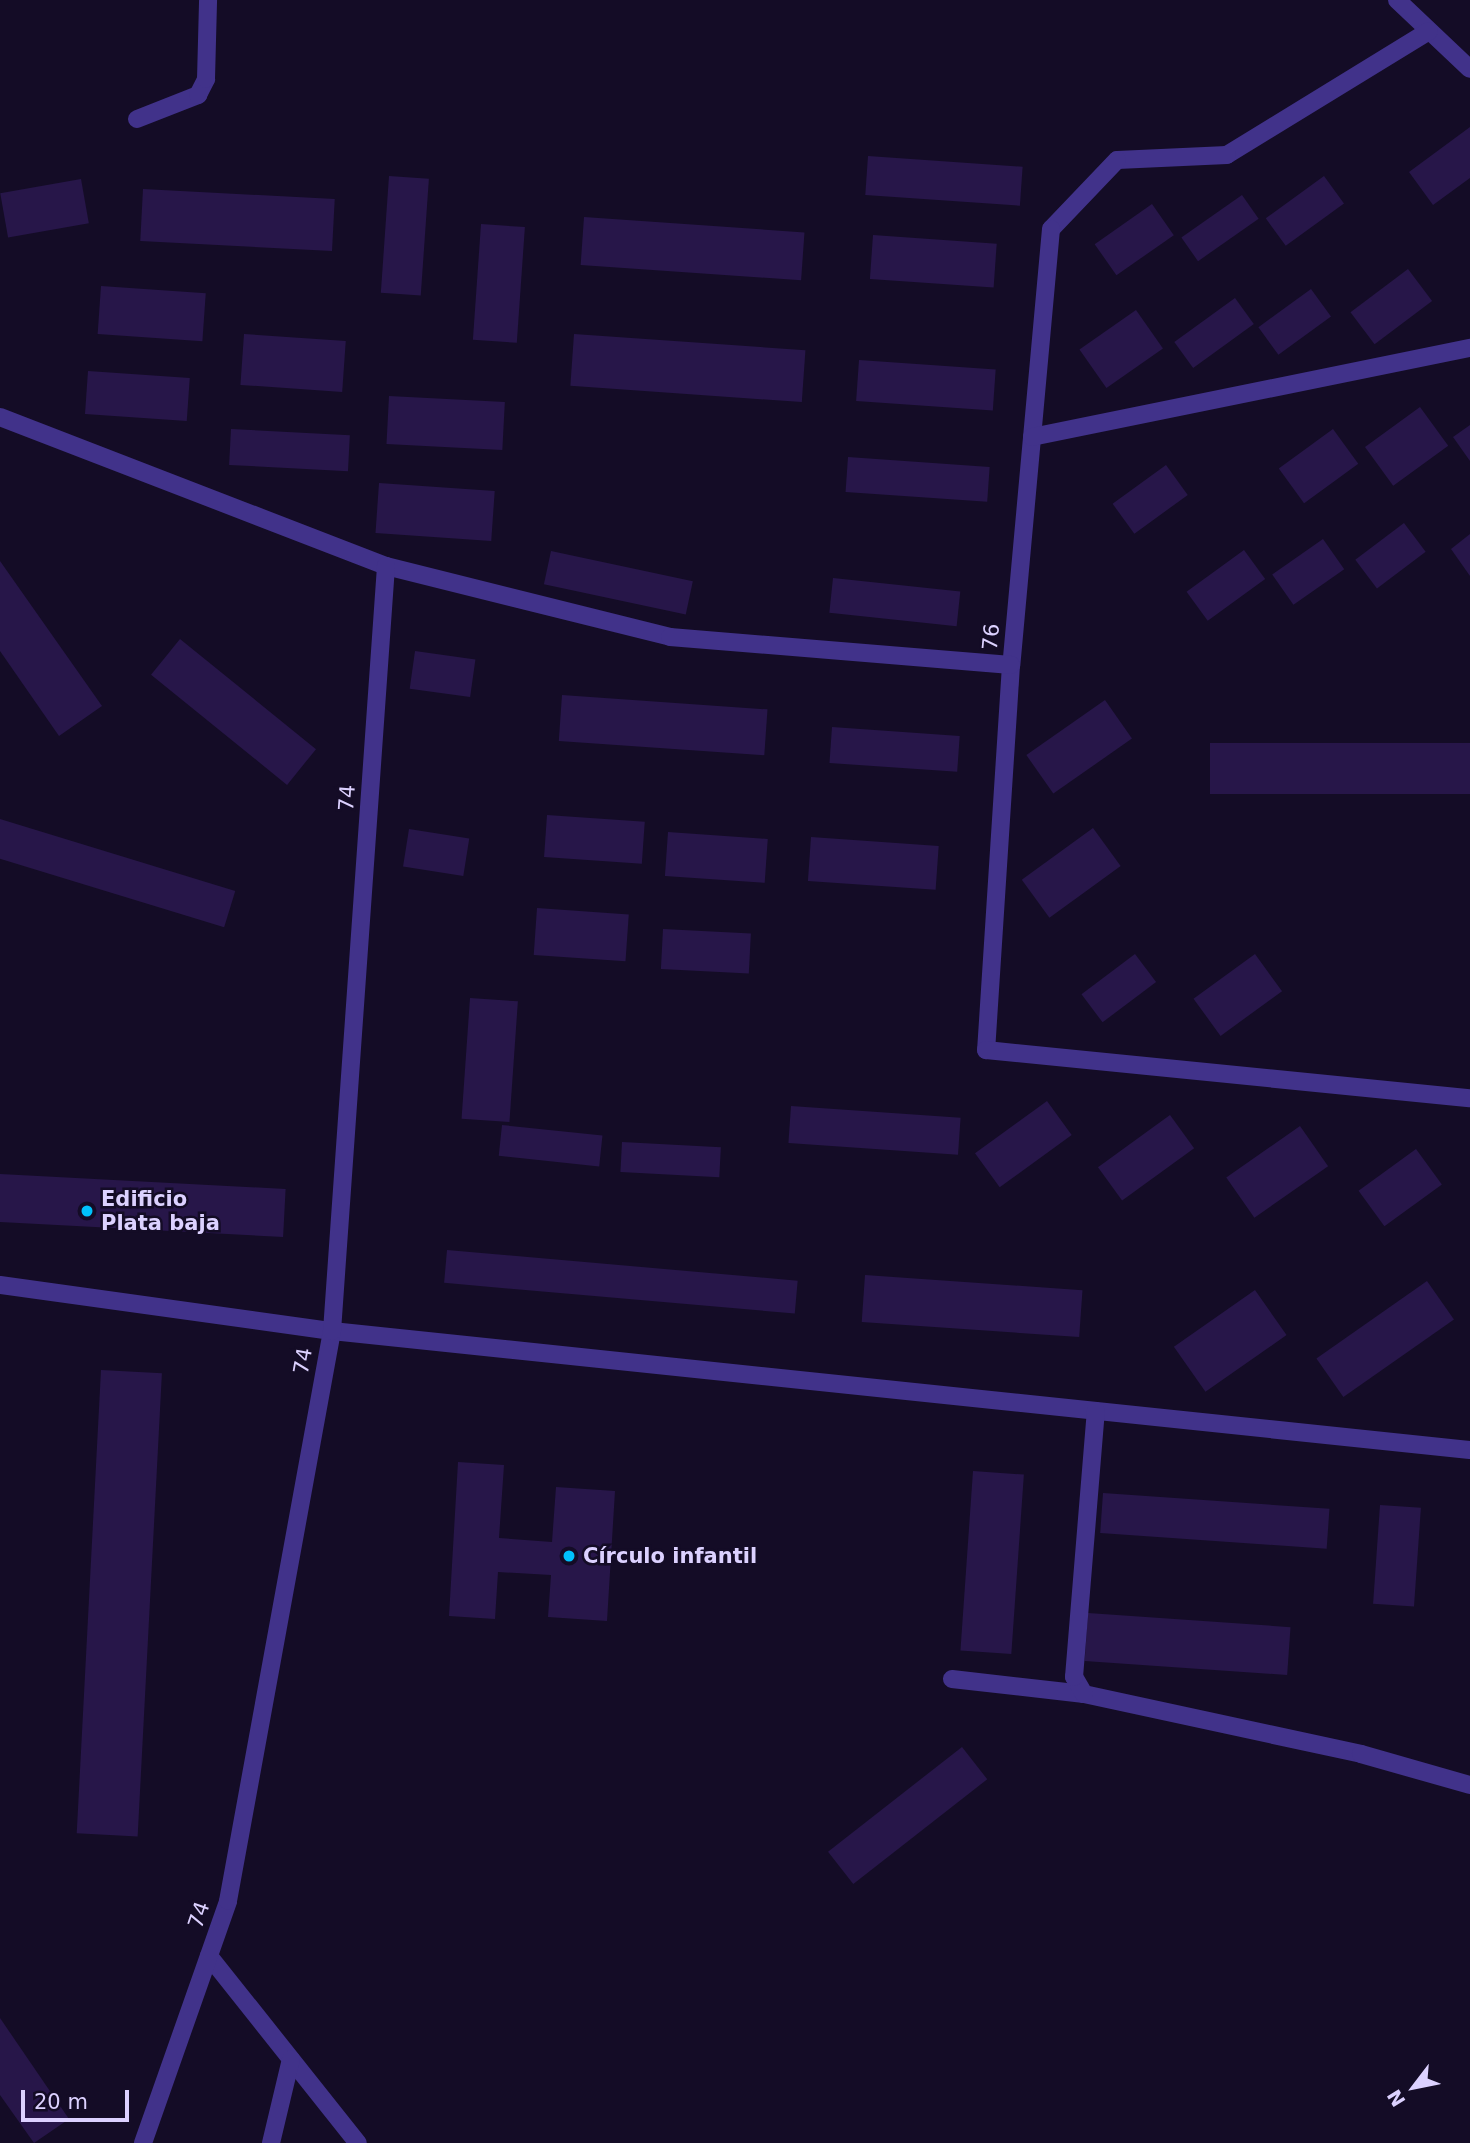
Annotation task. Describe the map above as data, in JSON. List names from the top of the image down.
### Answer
{
  "streets": {
    "street": ["76", "74"]
  },
  "places": ["Edificio Plata baja", "Círculo infantil"],
  "scale_bar": "20 m",
  "north": "bottom left"
}
